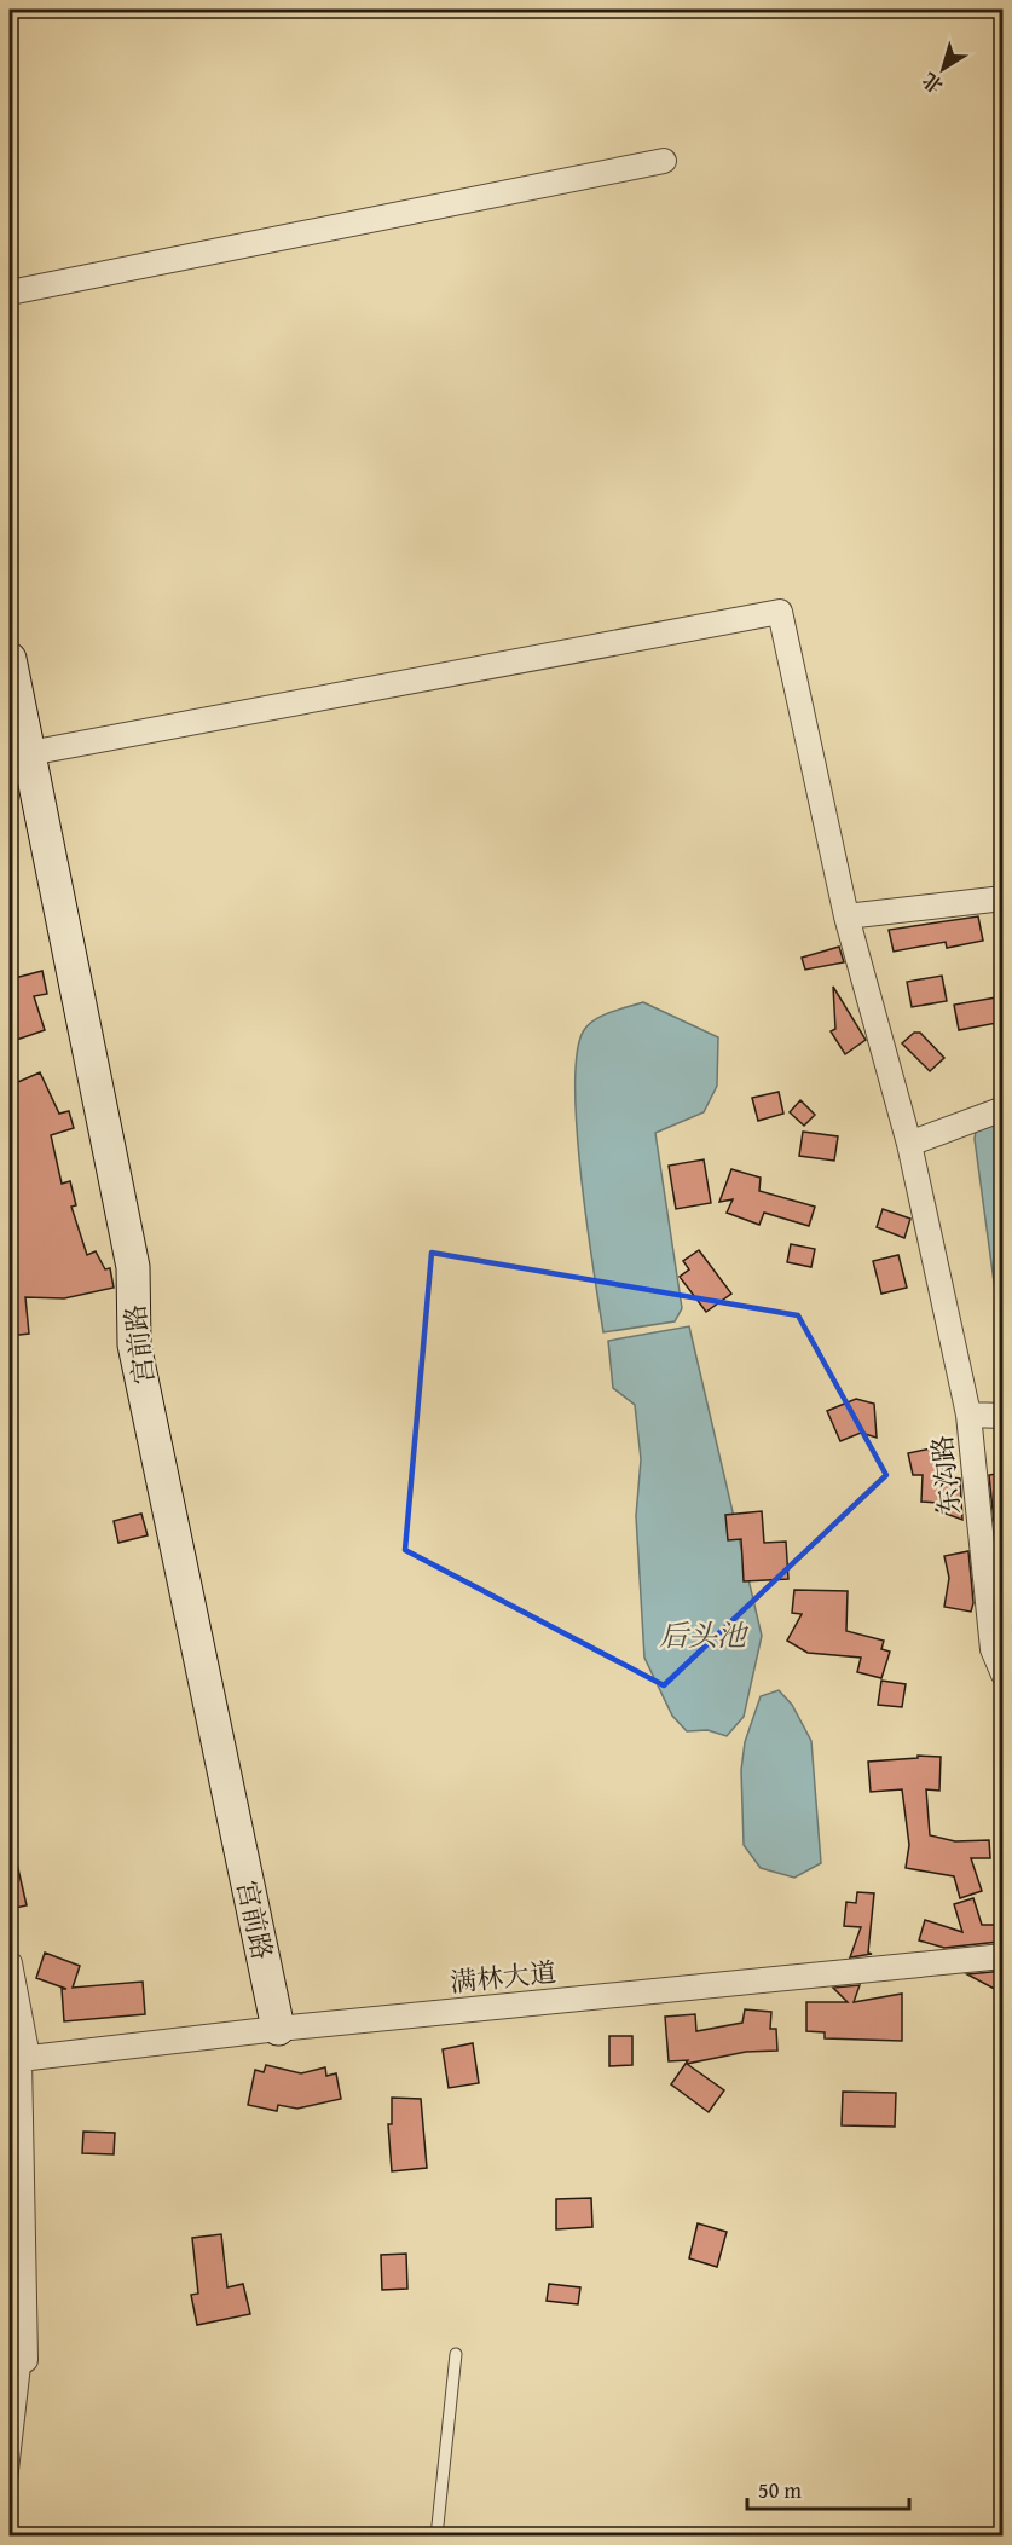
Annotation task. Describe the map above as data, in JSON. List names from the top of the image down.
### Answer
{
  "streets": {
    "street": ["宫前路", "东沟路", "满林大道"]
  },
  "crossings": [
    ["宫前路", "东沟路"],
    ["宫前路", "满林大道"]
  ],
  "water": ["后头池"],
  "scale_bar": "50 m",
  "north": "bottom left"
}
